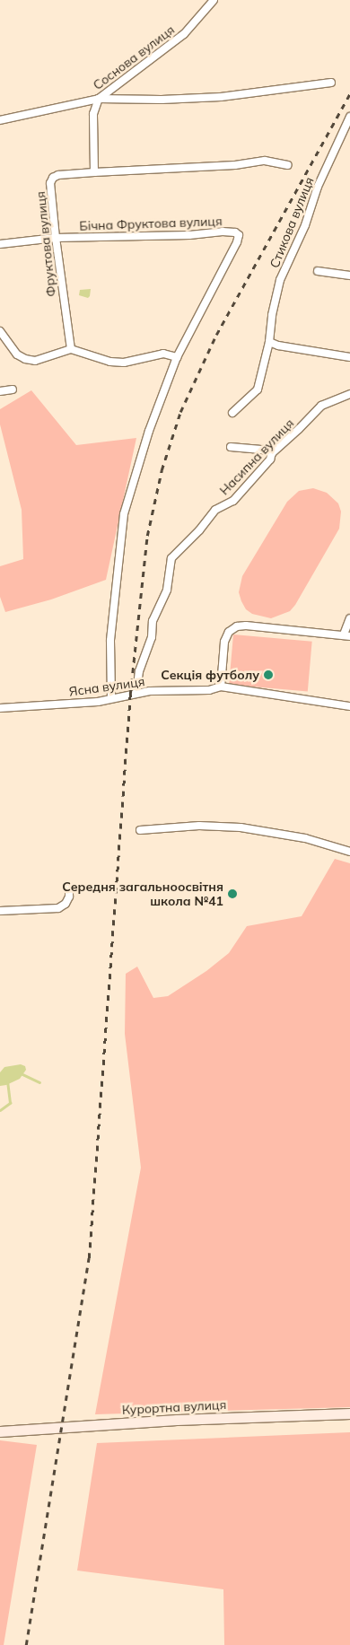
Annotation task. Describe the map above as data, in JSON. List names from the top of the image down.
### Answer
{
  "streets": {
    "main road": ["Курортна вулиця"],
    "street": [
      "Соснова вулиця",
      "Стикова вулиця",
      "Бічна Фруктова вулиця",
      "Фруктова вулиця",
      "Насипна вулиця",
      "Ясна вулиця"
    ]
  },
  "crossings": [
    ["Бічна Фруктова вулиця", "Фруктова вулиця"],
    ["Насипна вулиця", "Ясна вулиця"]
  ],
  "places": ["Секція футболу", "Середня загальноосвітня школа №41"]
}
